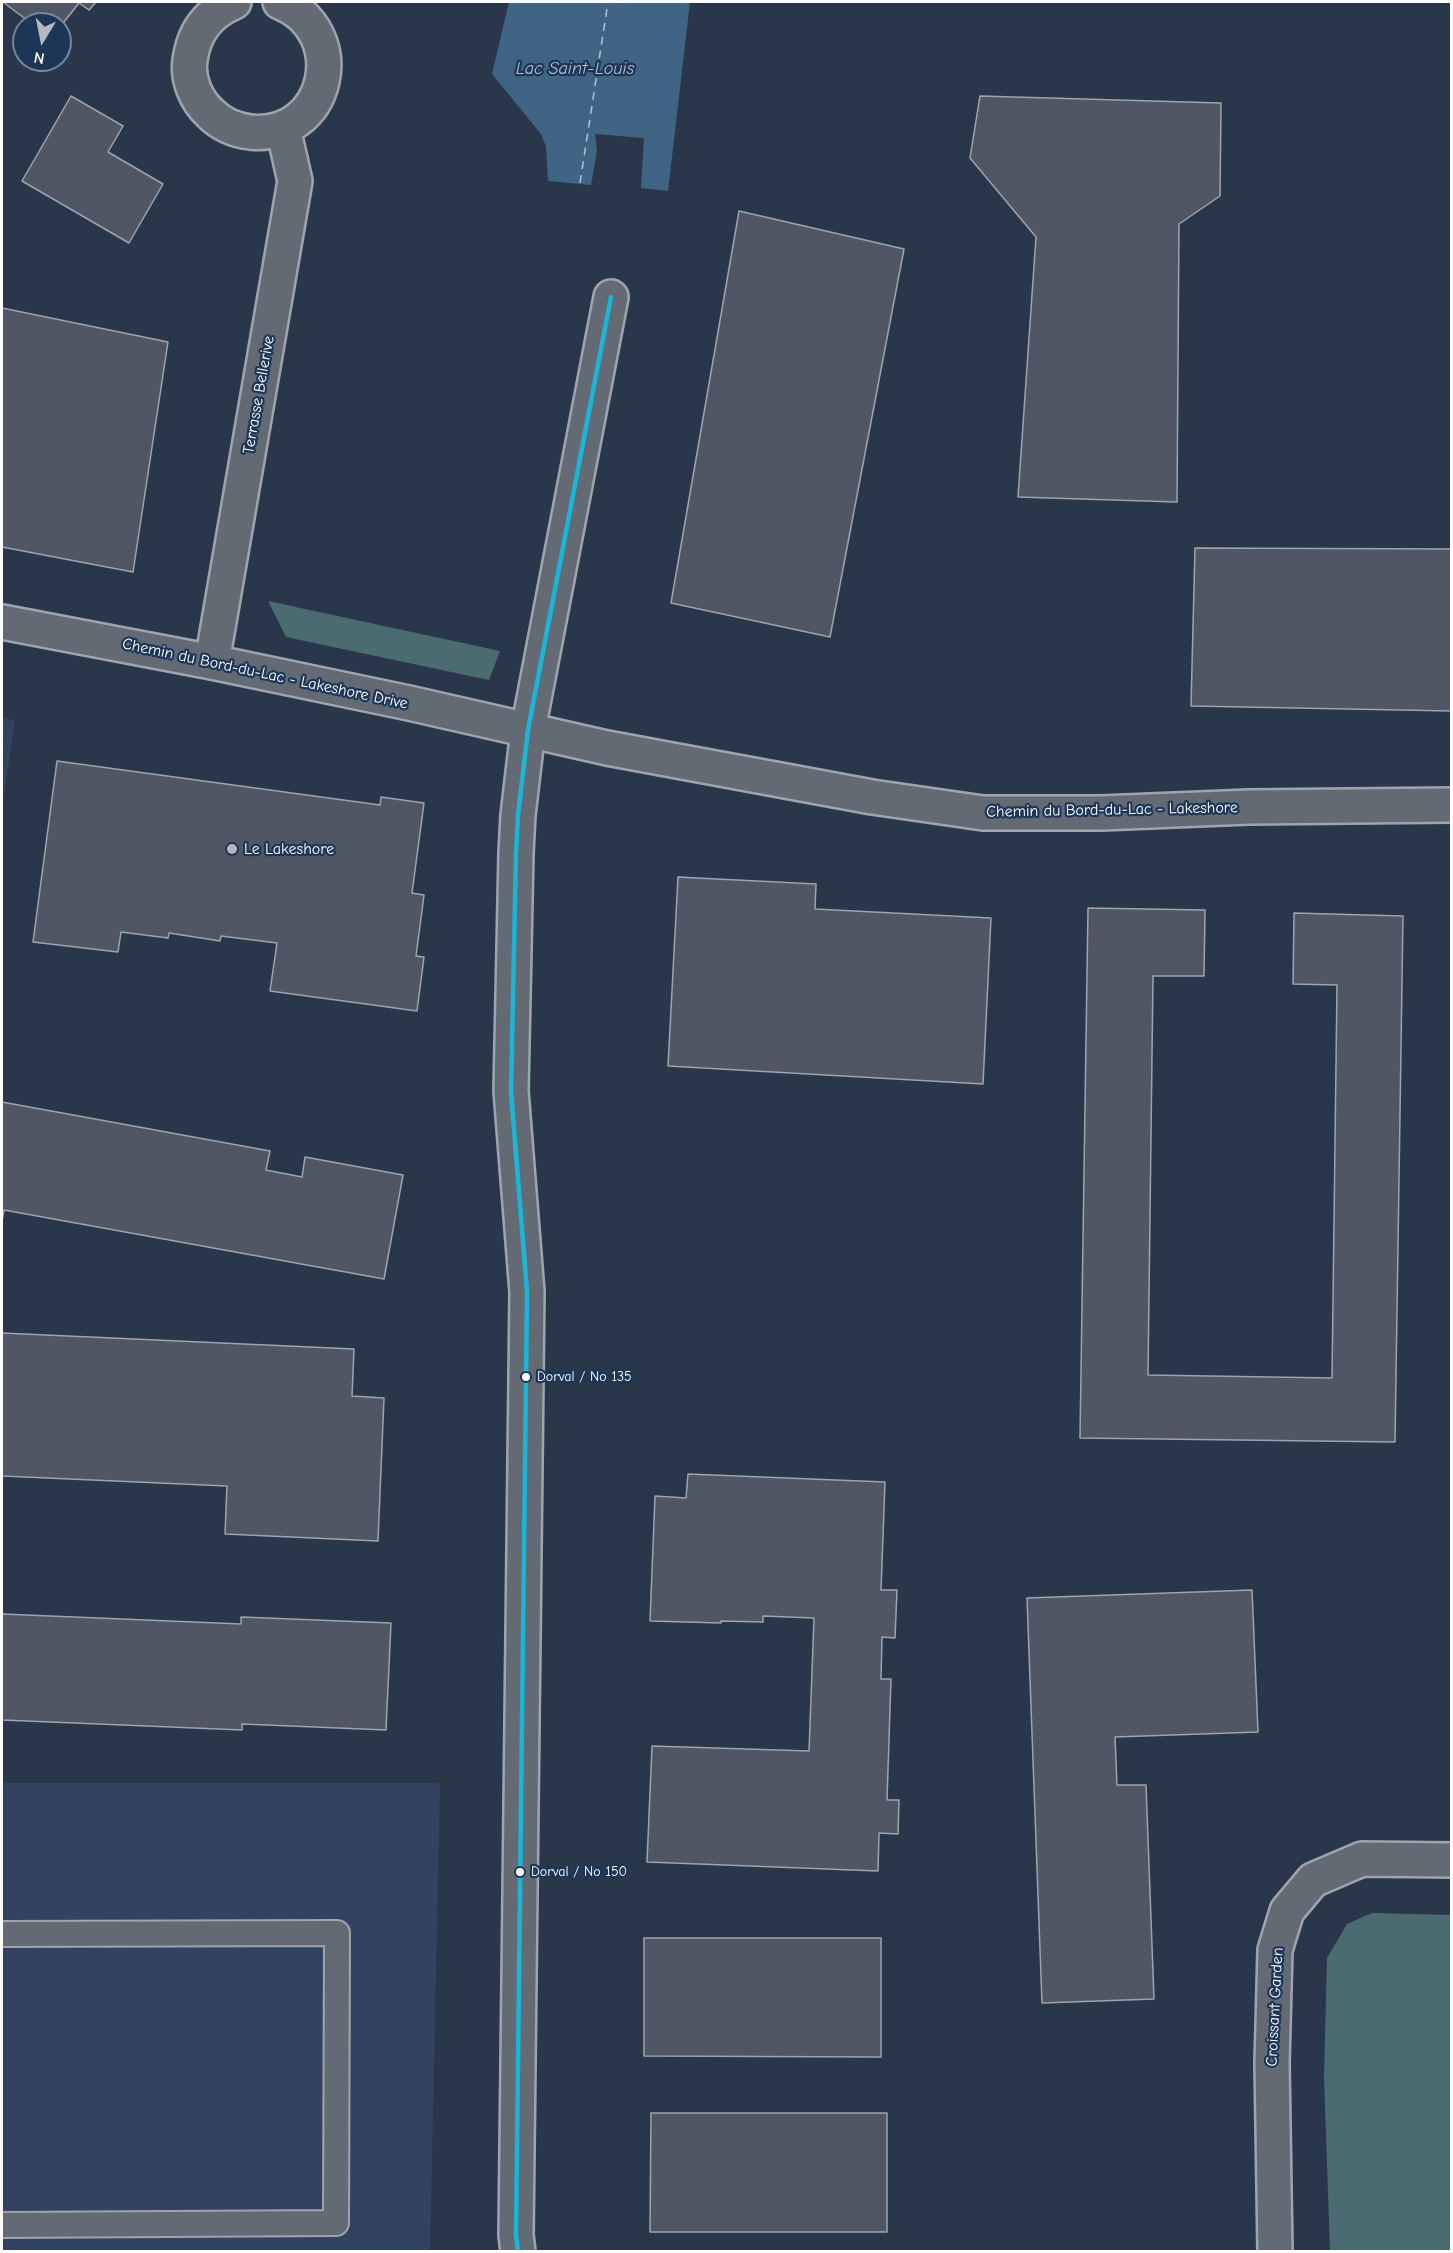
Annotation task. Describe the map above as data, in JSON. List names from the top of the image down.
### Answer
{
  "streets": {
    "street": [
      "Terrasse Bellerive",
      "Chemin du Bord-du-Lac - Lakeshore Drive",
      "Chemin du Bord-du-Lac - Lakeshore",
      "Croissant Garden"
    ]
  },
  "crossings": [
    ["Terrasse Bellerive", "Chemin du Bord-du-Lac - Lakeshore Drive"],
    ["Chemin du Bord-du-Lac - Lakeshore Drive", "Chemin du Bord-du-Lac - Lakeshore"]
  ],
  "water": ["Lac Saint-Louis"],
  "places": ["Le Lakeshore", "Dorval / No 135", "Dorval / No 150"],
  "north": "bottom"
}
